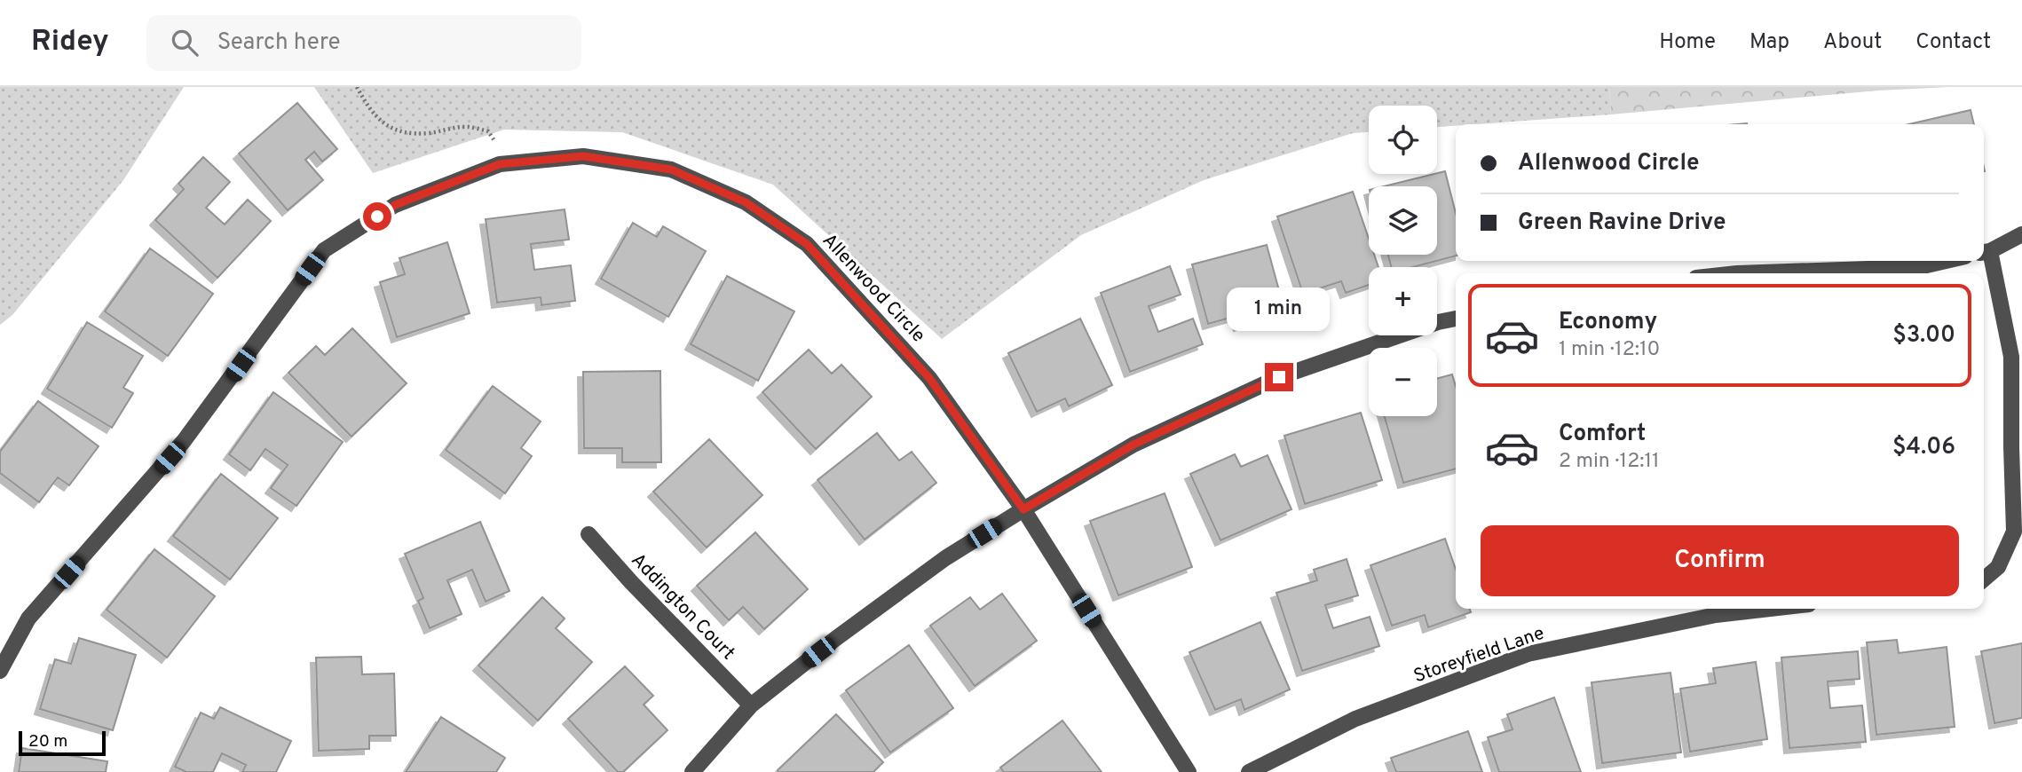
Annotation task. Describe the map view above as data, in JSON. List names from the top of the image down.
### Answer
{
  "streets": {
    "street": ["Allenwood Circle", "Addington Court", "Storeyfield Lane"]
  },
  "scale_bar": "20 m",
  "page": {
    "header": "Ridey",
    "search": "Search here",
    "nav": [
      "Home",
      "Map",
      "About",
      "Contact"
    ],
    "map_buttons": ["+", "−"],
    "banner": ["Allenwood Circle", "Green Ravine Drive"],
    "list": [
      {
        "name": "Economy",
        "note": "1 min · 12:10",
        "value": "$3.00"
      },
      {
        "name": "Comfort",
        "note": "2 min · 12:11",
        "value": "$4.06"
      }
    ],
    "bubble": "1 min",
    "buttons": "Confirm",
    "scale": "20 m"
  }
}
